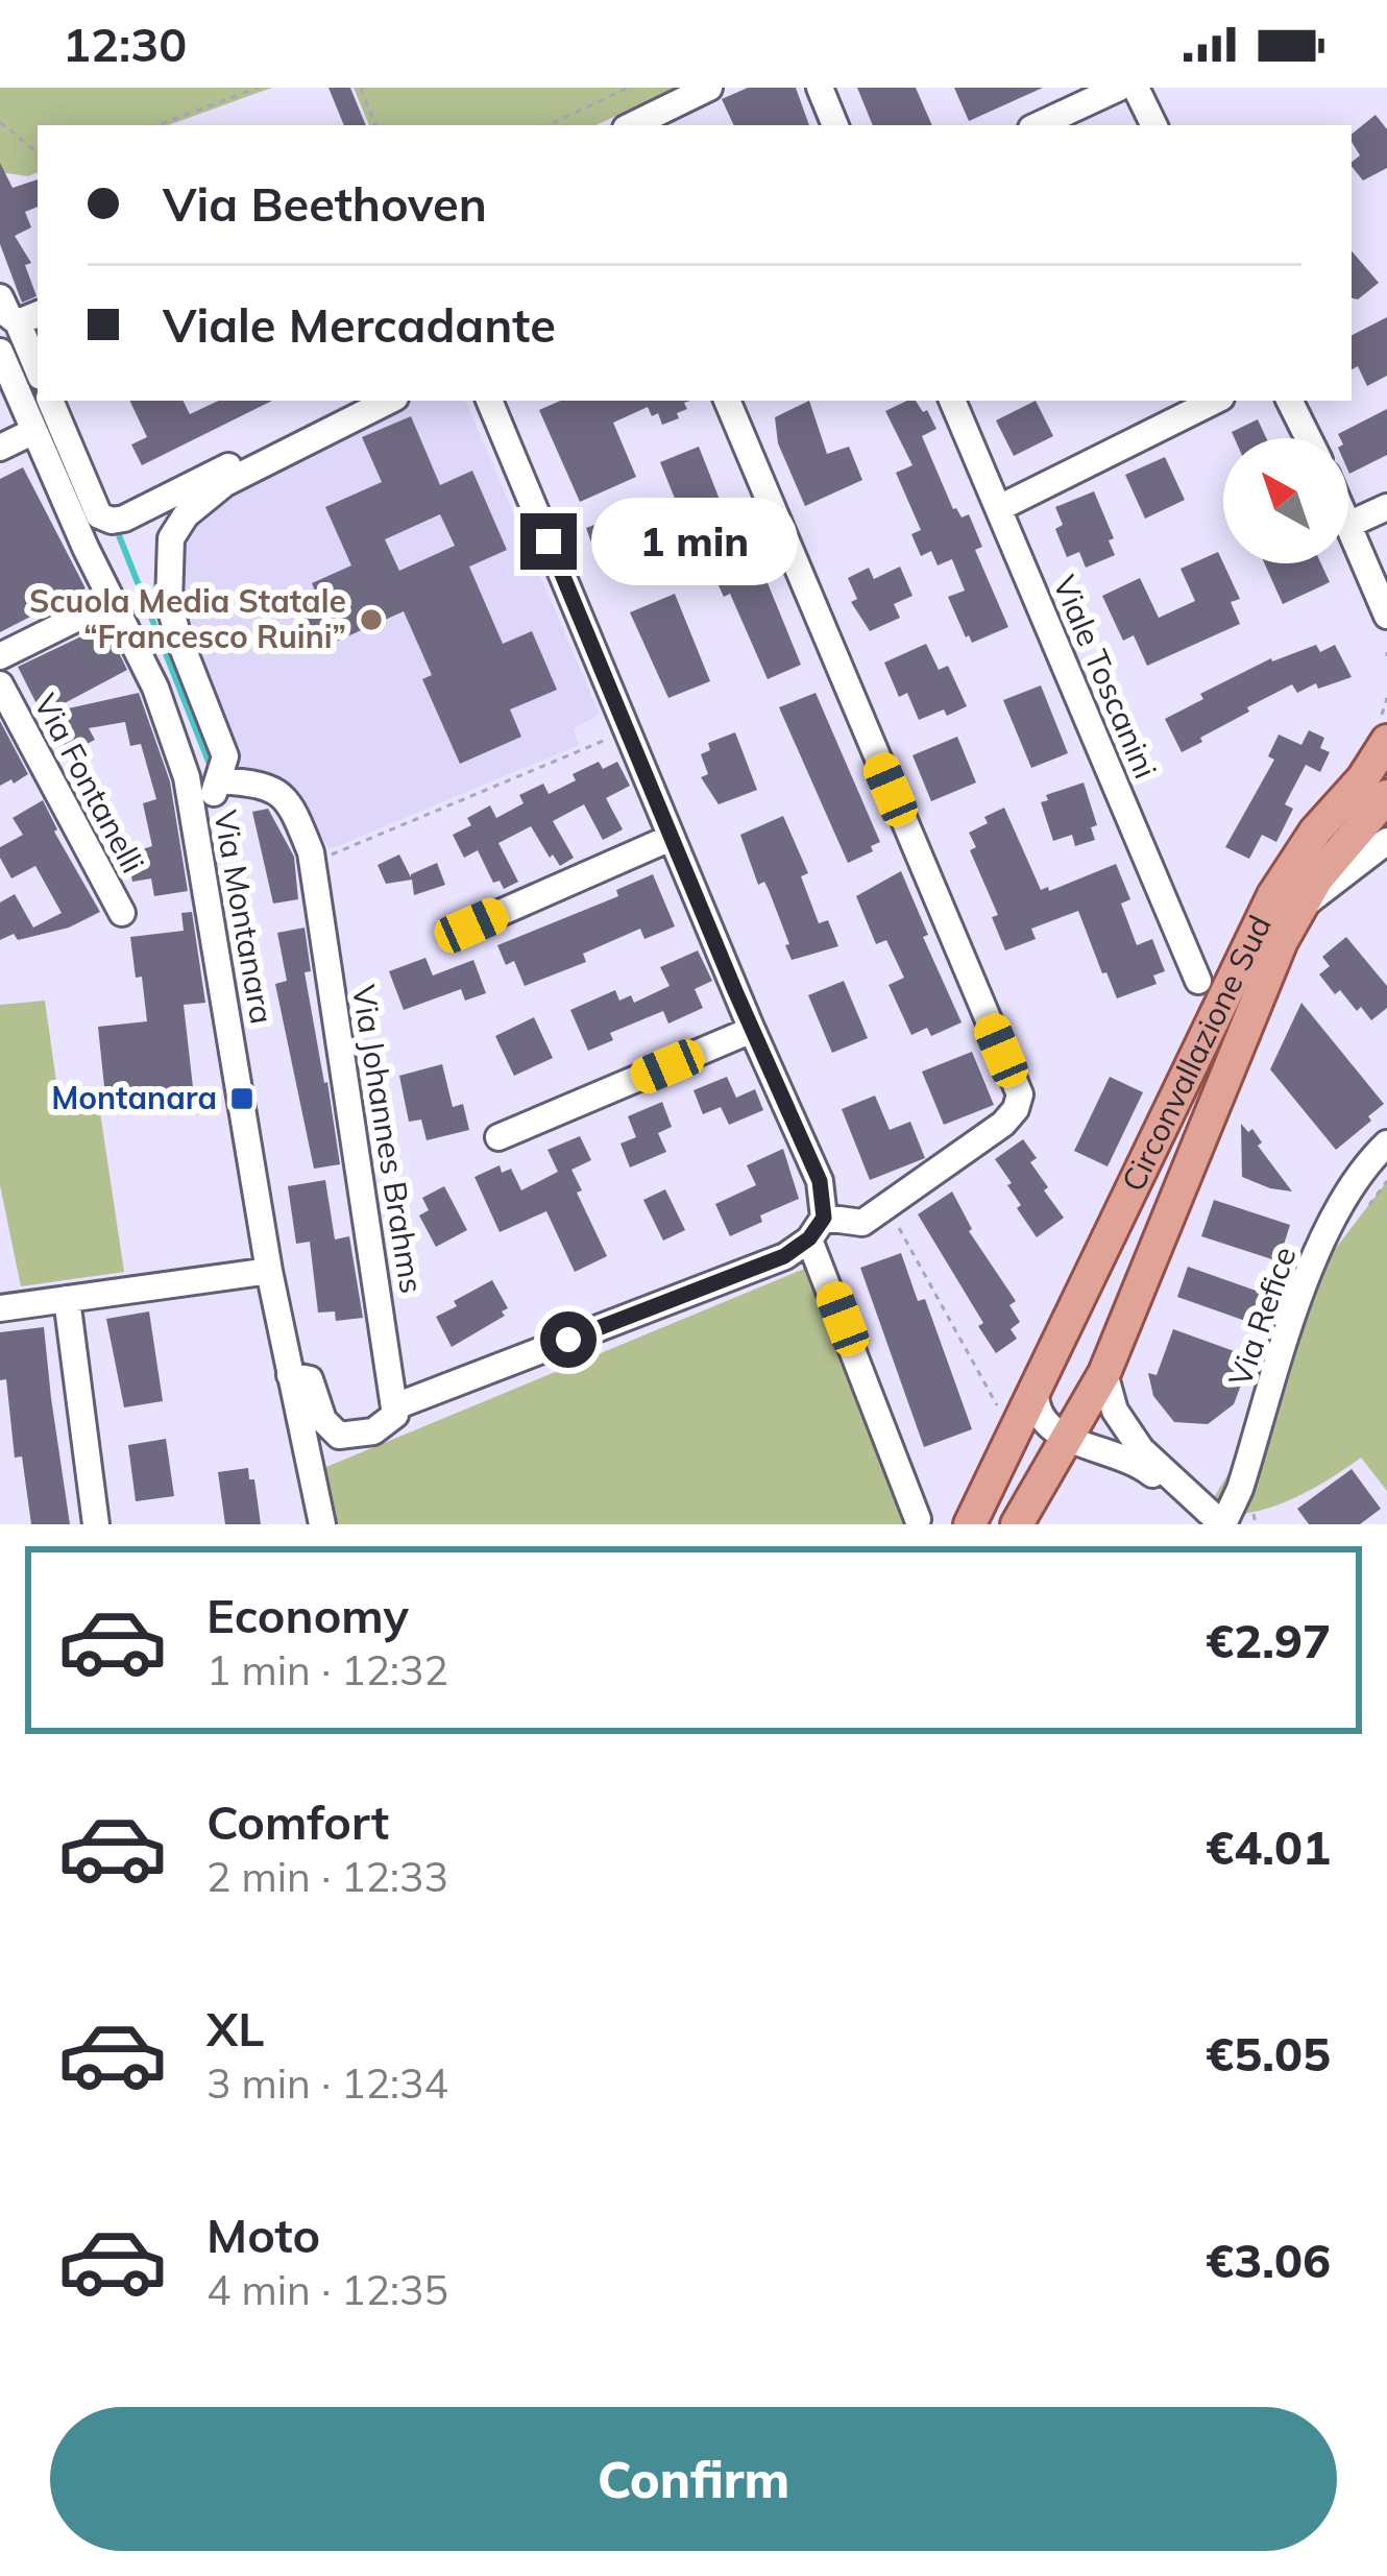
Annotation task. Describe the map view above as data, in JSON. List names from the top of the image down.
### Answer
{
  "streets": {
    "main road": ["Circonvallazione Sud"],
    "street": [
      "Viale Toscanini",
      "Via Fontanelli",
      "Via Montanara",
      "Via Johannes Brahms",
      "Via Refice"
    ]
  },
  "places": {
    "other": ["Scuola Media Statale “Francesco Ruini”"],
    "transit": ["Montanara"]
  },
  "north": "top left",
  "page": {
    "status": "12:30",
    "banner": ["Via Beethoven", "Viale Mercadante"],
    "bubble": "1 min",
    "list": [
      {
        "name": "Economy",
        "note": "1 min · 12:32",
        "value": "€2.97"
      },
      {
        "name": "Comfort",
        "note": "2 min · 12:33",
        "value": "€4.01"
      },
      {
        "name": "XL",
        "note": "3 min · 12:34",
        "value": "€5.05"
      },
      {
        "name": "Moto",
        "note": "4 min · 12:35",
        "value": "€3.06"
      }
    ],
    "buttons": "Confirm"
  }
}
